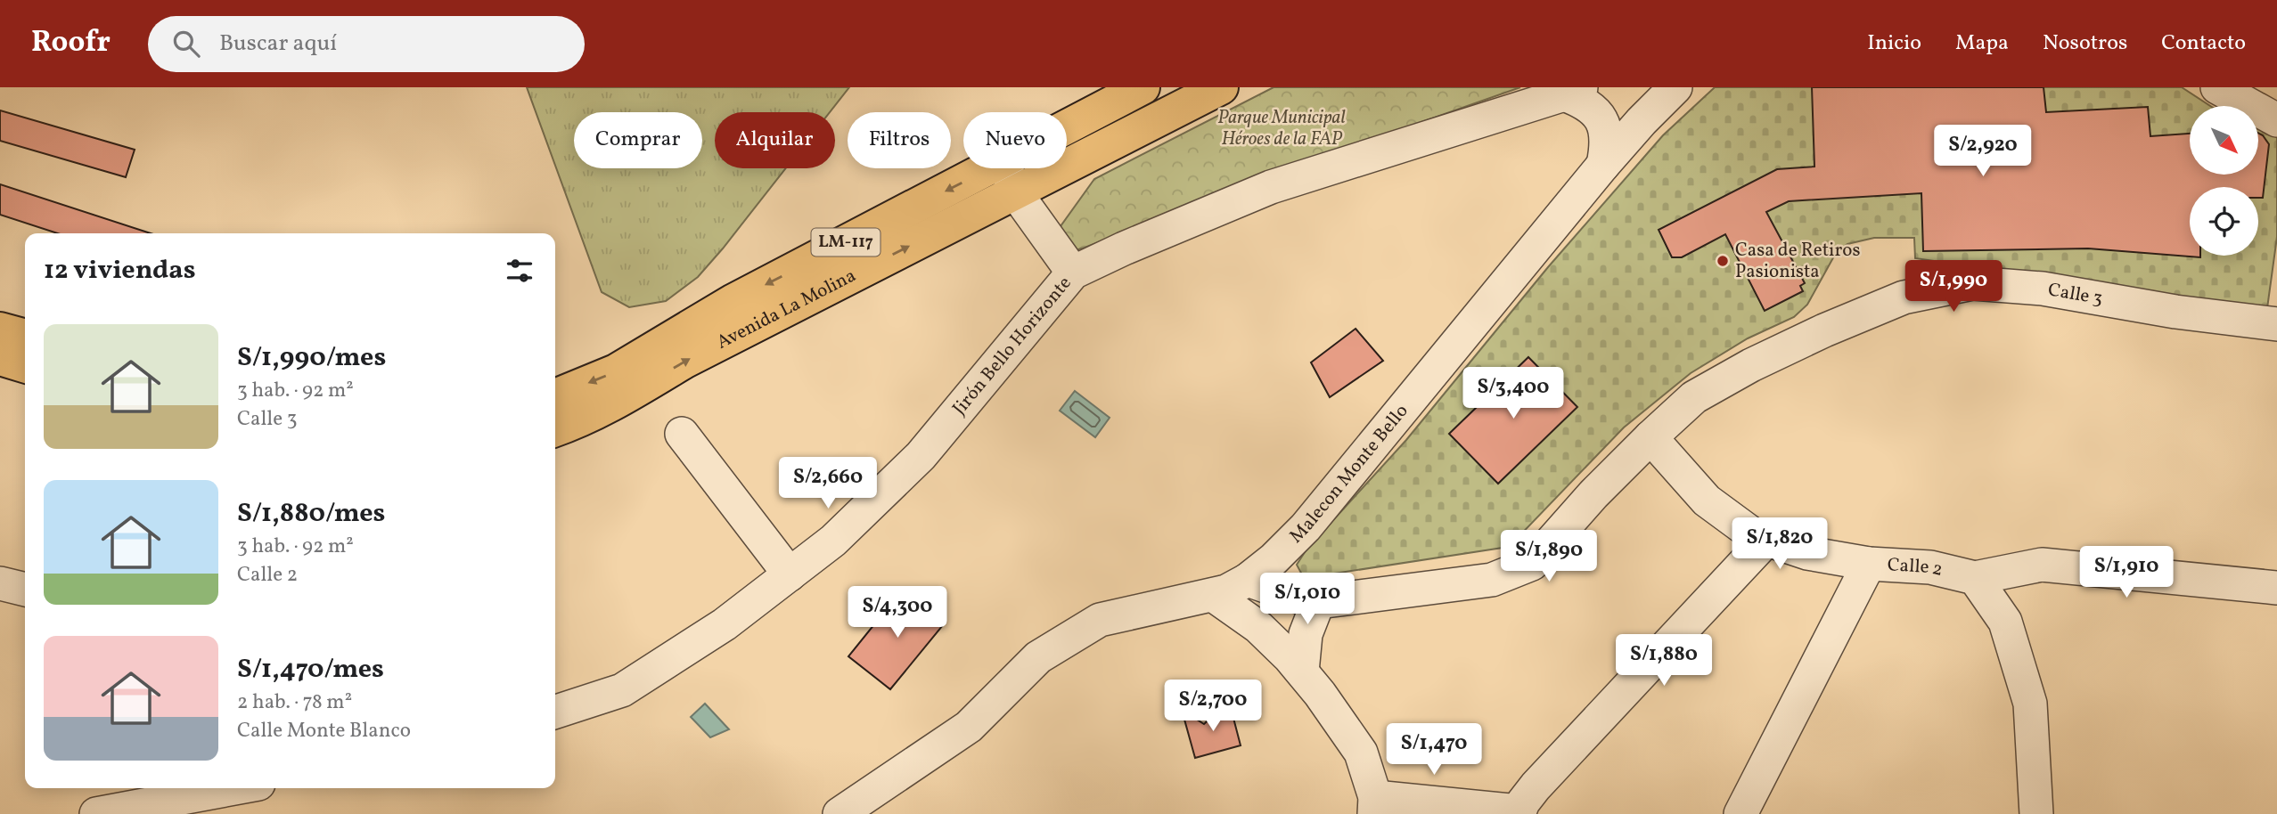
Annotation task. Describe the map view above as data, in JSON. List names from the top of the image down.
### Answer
{
  "streets": {
    "main road": ["LM-117", "Avenida La Molina"],
    "street": [
      "Calle 3",
      "Jirón Bello Horizonte",
      "Malecon Monte Bello",
      "Calle 2"
    ]
  },
  "crossings": [
    ["Calle 3", "Calle 2"]
  ],
  "parks": ["Parque Municipal Héroes de la FAP"],
  "places": ["Casa de Retiros Pasionista"],
  "north": "bottom right",
  "page": {
    "header": "Roofr",
    "search": "Buscar aquí",
    "nav": [
      "Inicio",
      "Mapa",
      "Nosotros",
      "Contacto"
    ],
    "chip": [
      "Comprar",
      "Alquilar",
      "Filtros",
      "Nuevo"
    ],
    "price": [
      "S/2,920",
      "S/1,990",
      "S/3,400",
      "S/2,660",
      "S/1,820",
      "S/1,890",
      "S/1,910",
      "S/1,010",
      "S/4,300",
      "S/1,880",
      "S/2,700",
      "S/1,470"
    ],
    "heading": "12 viviendas",
    "list": [
      {
        "name": "S/1,990/mes",
        "note": "3 hab. · 92 m² · Calle 3"
      },
      {
        "name": "S/1,880/mes",
        "note": "3 hab. · 92 m² · Calle 2"
      },
      {
        "name": "S/1,470/mes",
        "note": "2 hab. · 78 m² · Calle Monte Blanco"
      }
    ]
  }
}
